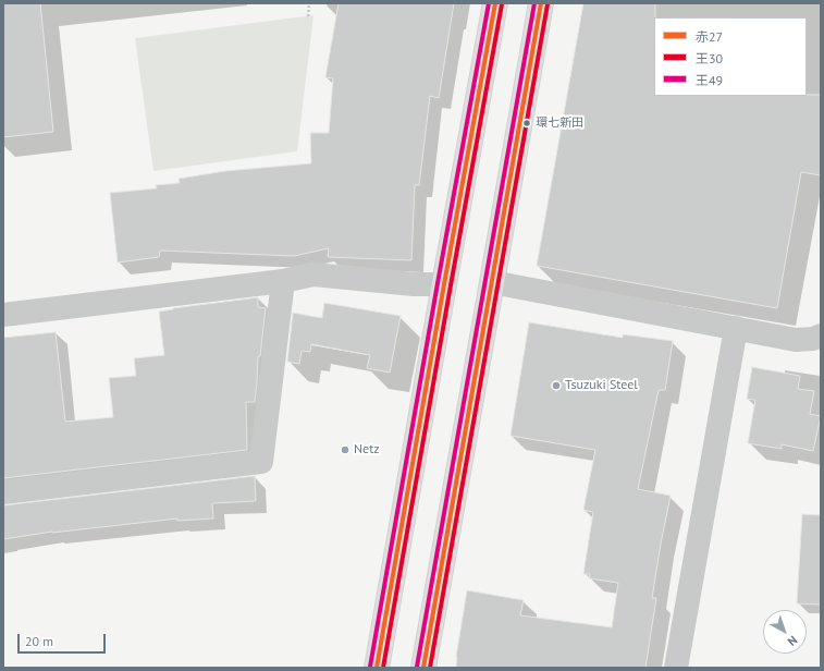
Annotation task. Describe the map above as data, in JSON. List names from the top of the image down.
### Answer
{
  "places": ["環七新田", "Tsuzuki Steel", "Netz"],
  "lines": ["transit line 赤27", "transit line 王49", "transit line 王30"],
  "legend": ["赤27", "王30", "王49"],
  "scale_bar": "20 m",
  "north": "bottom right"
}
